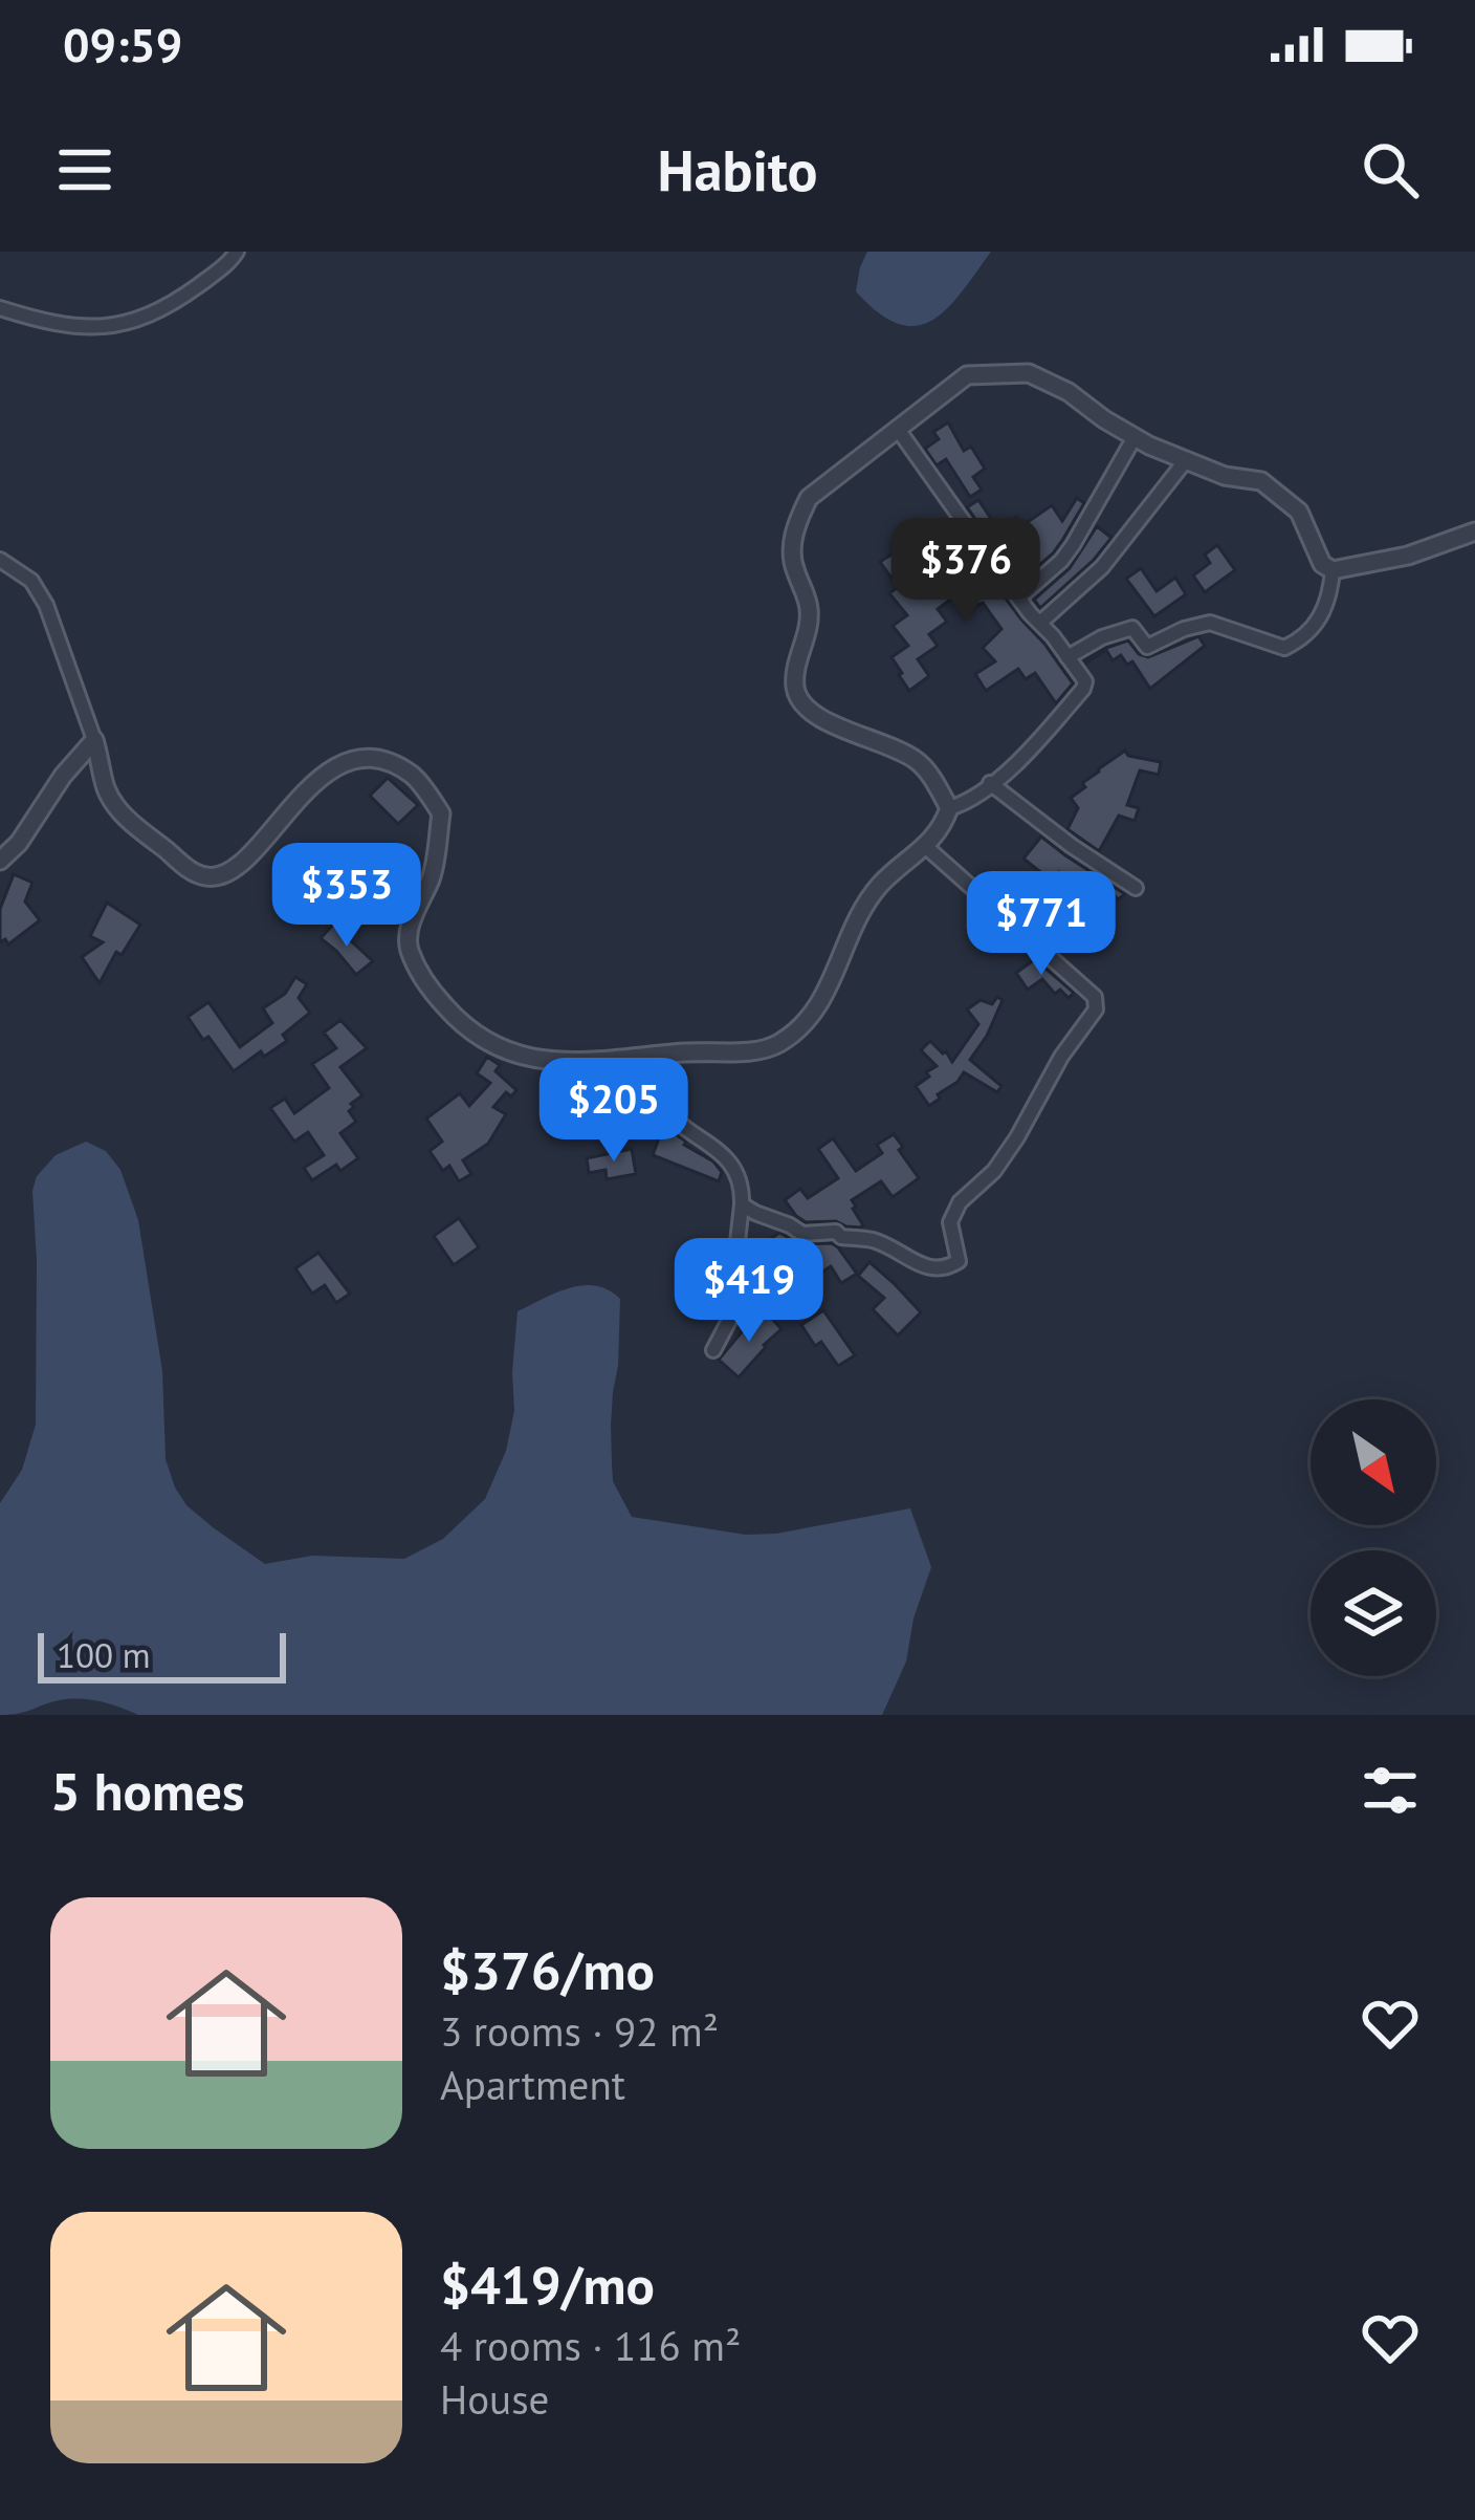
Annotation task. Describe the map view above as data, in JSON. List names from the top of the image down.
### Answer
{
  "scale_bar": "100 m",
  "north": "bottom right",
  "page": {
    "status": "09:59",
    "header": "Habito",
    "price": [
      "$376",
      "$353",
      "$771",
      "$205",
      "$419"
    ],
    "scale": "100 m",
    "heading": "5 homes",
    "list": [
      {
        "name": "$376/mo",
        "note": "3 rooms · 92 m² · Apartment"
      },
      {
        "name": "$419/mo",
        "note": "4 rooms · 116 m² · House"
      }
    ]
  }
}
